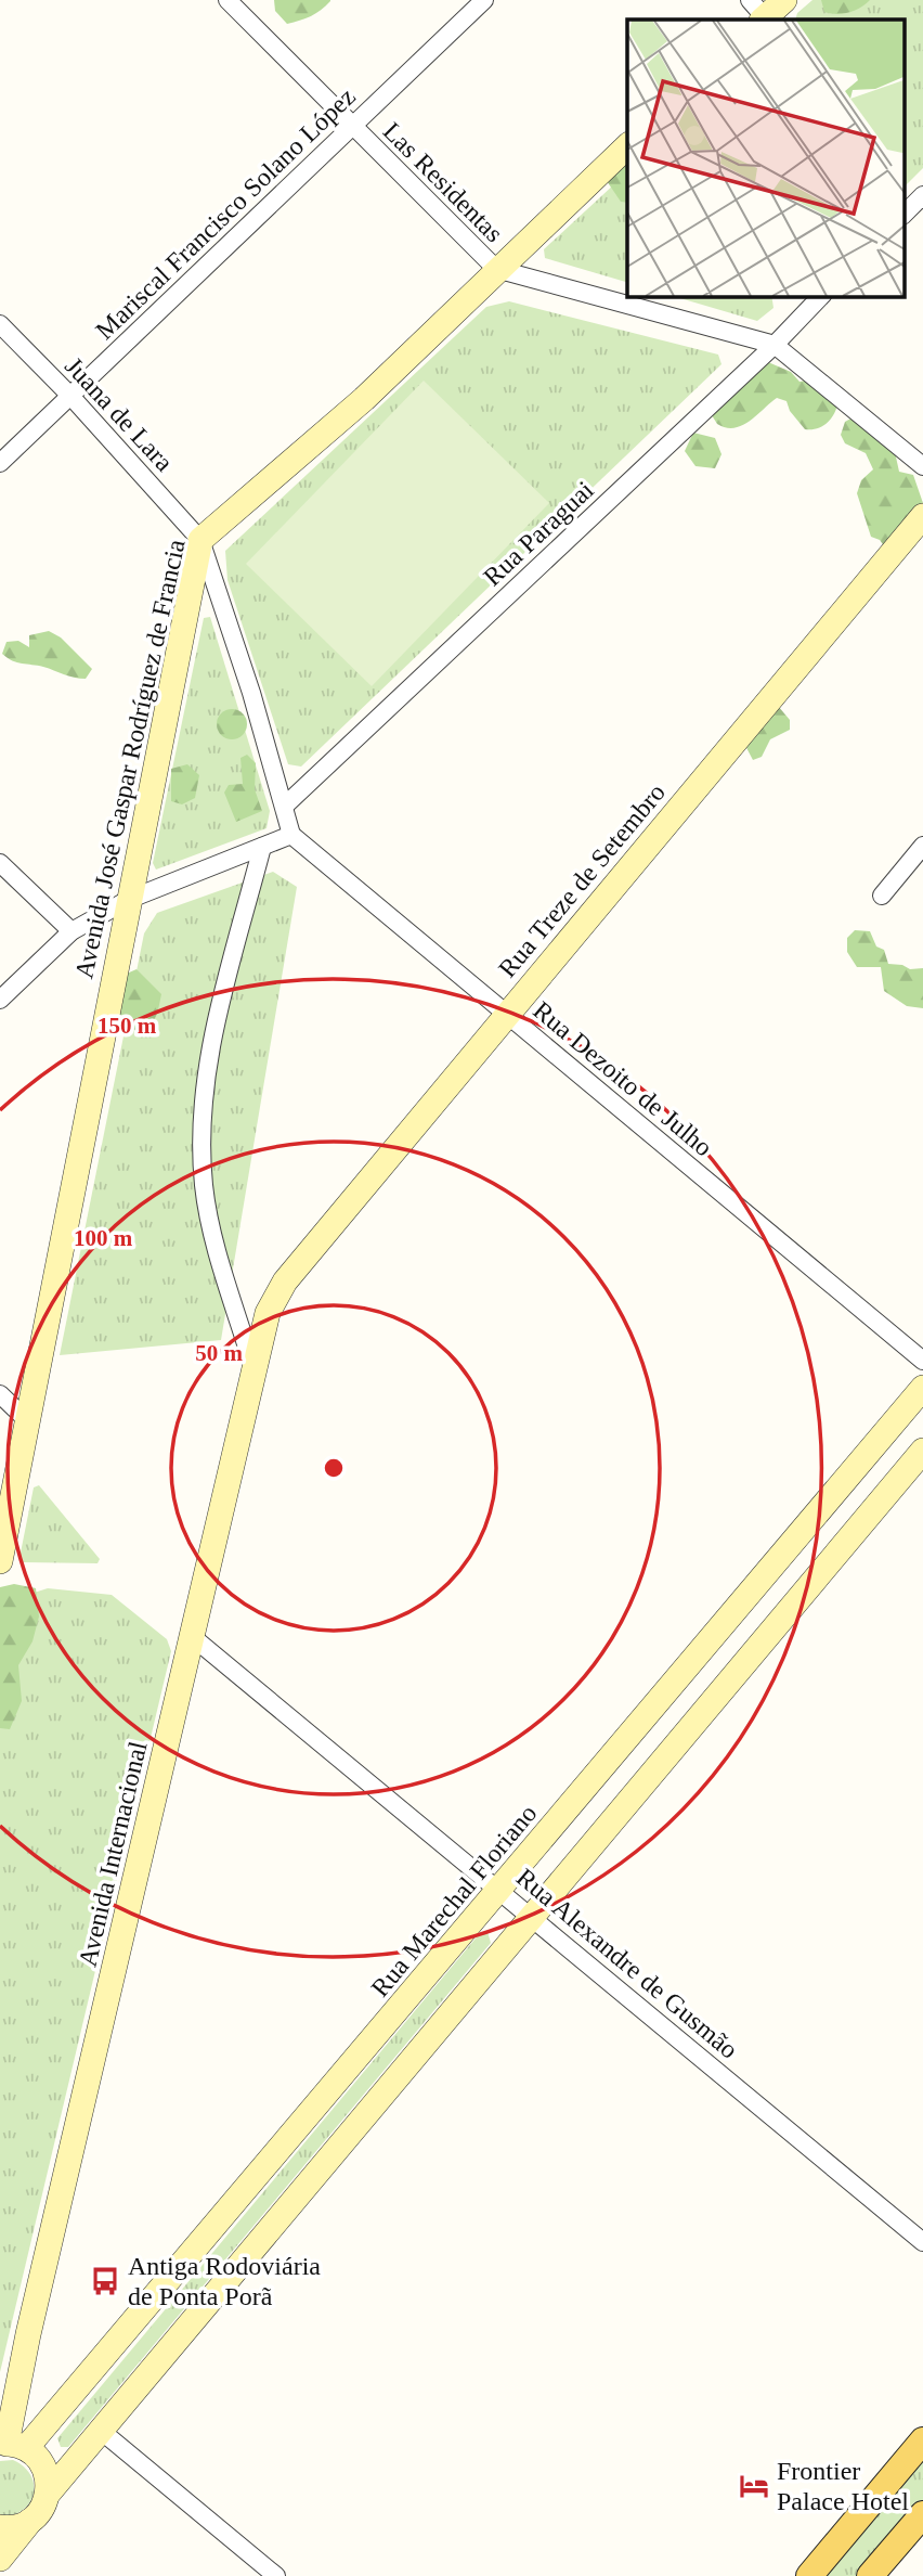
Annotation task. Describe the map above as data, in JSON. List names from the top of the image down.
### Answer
{
  "streets": {
    "main road": [
      "Avenida José Gaspar Rodríguez de Francia",
      "Rua Treze de Setembro",
      "Avenida Internacional",
      "Rua Marechal Floriano"
    ],
    "street": [
      "Las Residentas",
      "Mariscal Francisco Solano López",
      "Juana de Lara",
      "Rua Paraguai",
      "Rua Dezoito de Julho",
      "Rua Alexandre de Gusmão"
    ]
  },
  "crossings": [
    ["Las Residentas", "Mariscal Francisco Solano López"],
    ["Las Residentas", "Avenida José Gaspar Rodríguez de Francia"],
    ["Mariscal Francisco Solano López", "Juana de Lara"],
    ["Juana de Lara", "Avenida José Gaspar Rodríguez de Francia"],
    ["Rua Treze de Setembro", "Rua Dezoito de Julho"],
    ["Rua Treze de Setembro", "Avenida Internacional"],
    ["Avenida Internacional", "Rua Marechal Floriano"],
    ["Avenida Internacional", "Rua Alexandre de Gusmão"],
    ["Rua Marechal Floriano", "Rua Alexandre de Gusmão"]
  ],
  "places": {
    "bus stop": ["Antiga Rodoviária de Ponta Porã"],
    "hotel": ["Frontier Palace Hotel"]
  },
  "rings": ["150 m", "100 m", "50 m"]
}
